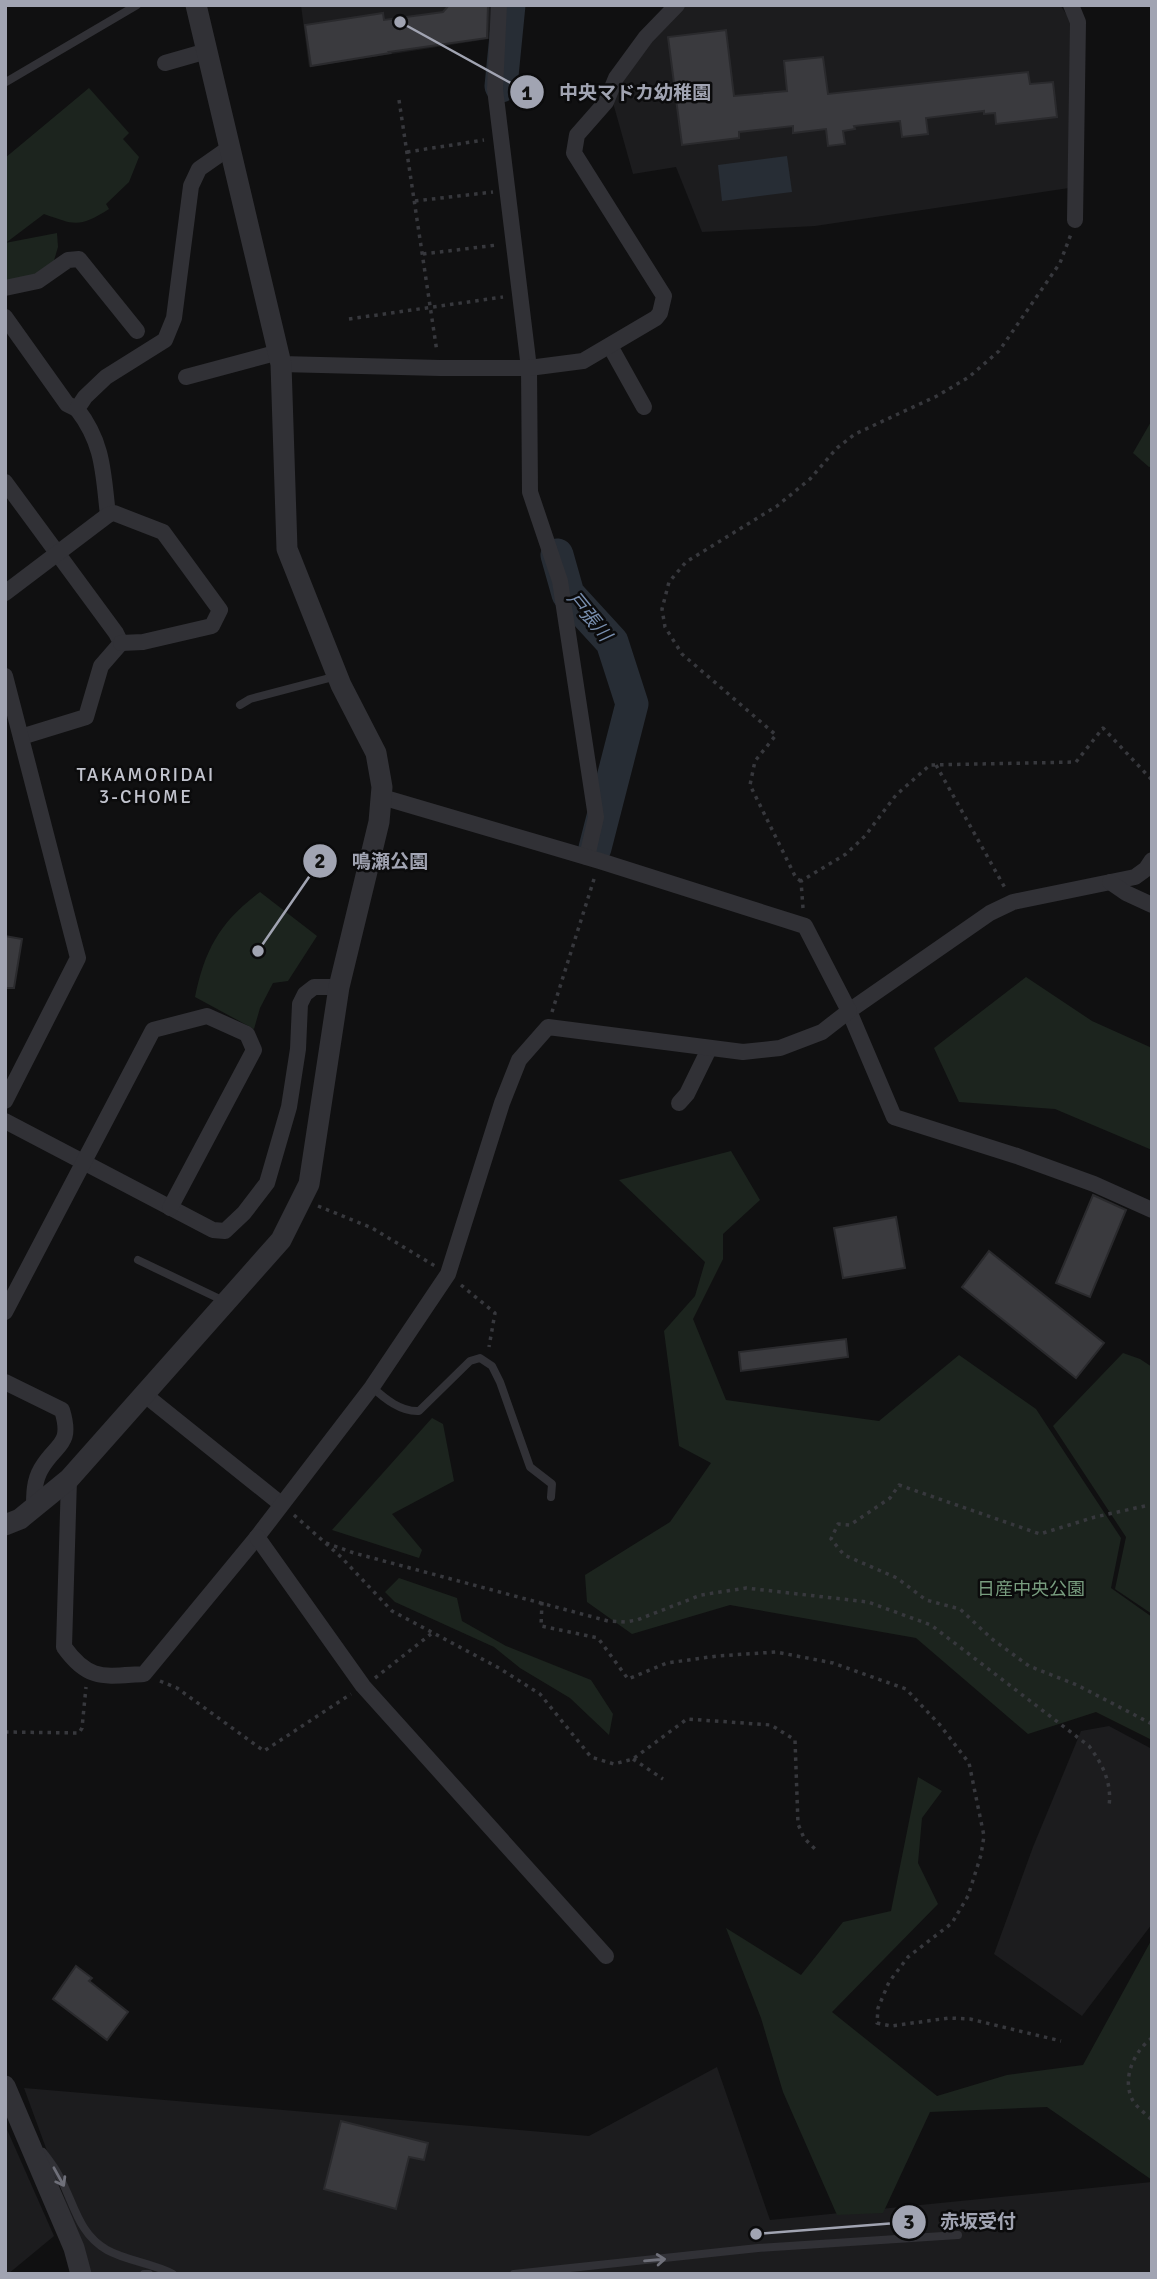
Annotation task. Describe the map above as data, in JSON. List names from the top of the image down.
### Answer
{
  "districts": ["TAKAMORIDAI 3-CHOME"],
  "water": ["戸張川"],
  "parks": ["日産中央公園"],
  "places": ["中央マドカ幼稚園", "鳴瀬公園", "赤坂受付"]
}
